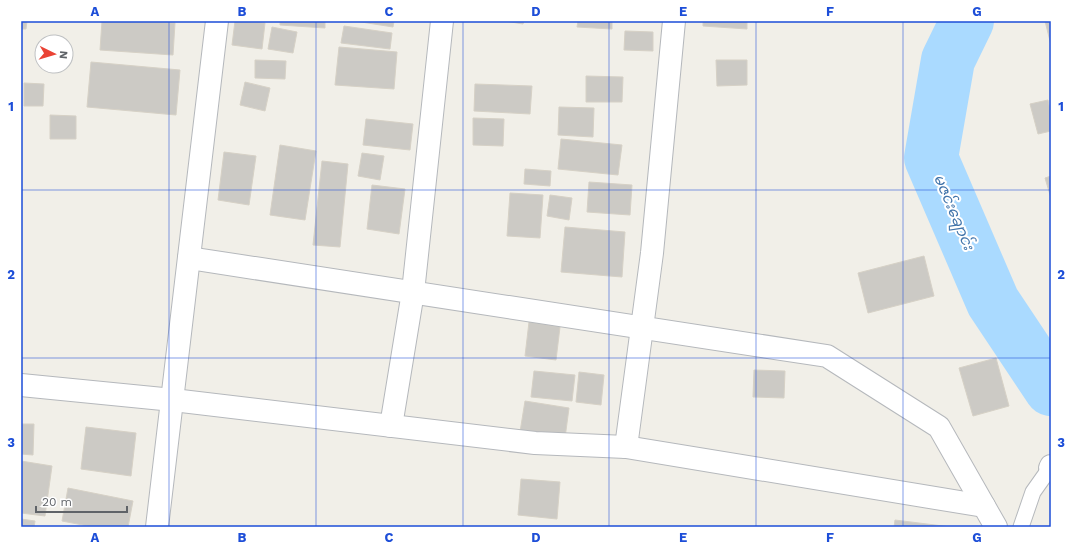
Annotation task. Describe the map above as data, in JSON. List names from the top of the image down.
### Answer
{
  "water": ["မဇင်းချောင်း"],
  "scale_bar": "20 m",
  "north": "right",
  "grid": {
    "columns": [
      "A",
      "B",
      "C",
      "D",
      "E",
      "F",
      "G"
    ],
    "rows": ["1", "2", "3"]
  }
}
